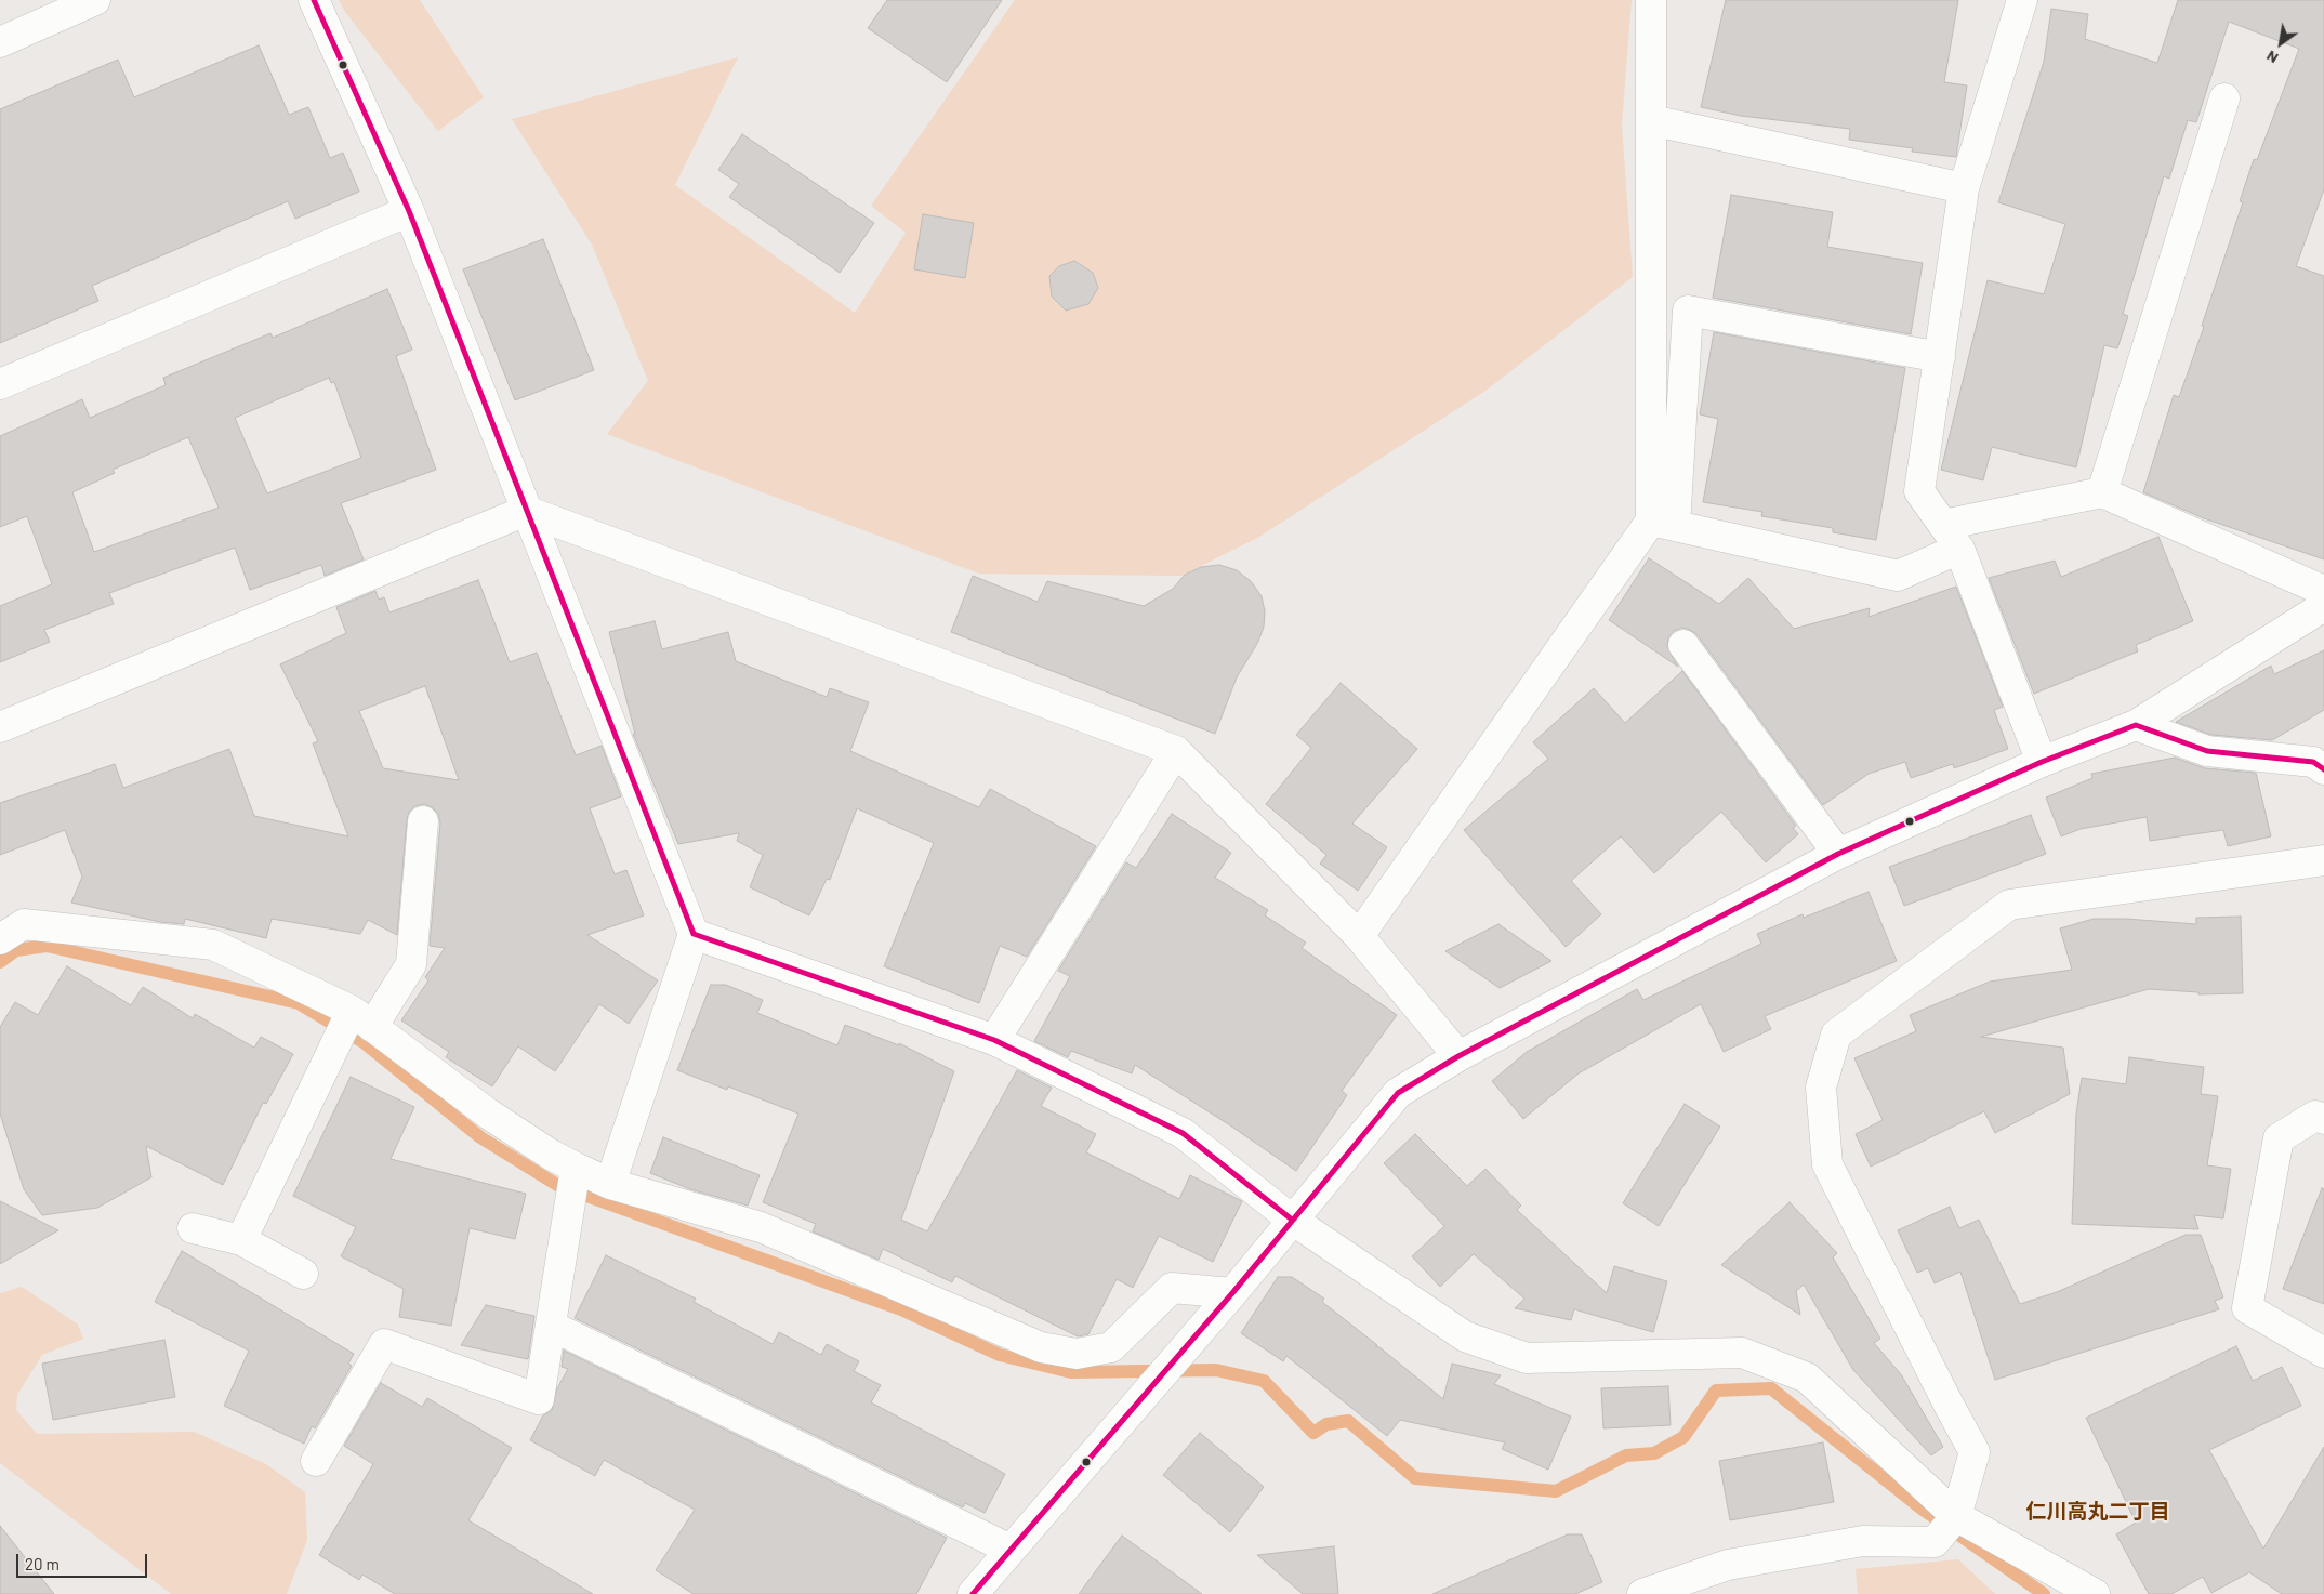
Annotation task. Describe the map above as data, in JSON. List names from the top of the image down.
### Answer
{
  "districts": ["仁川高丸二丁目"],
  "scale_bar": "20 m",
  "north": "bottom left"
}
